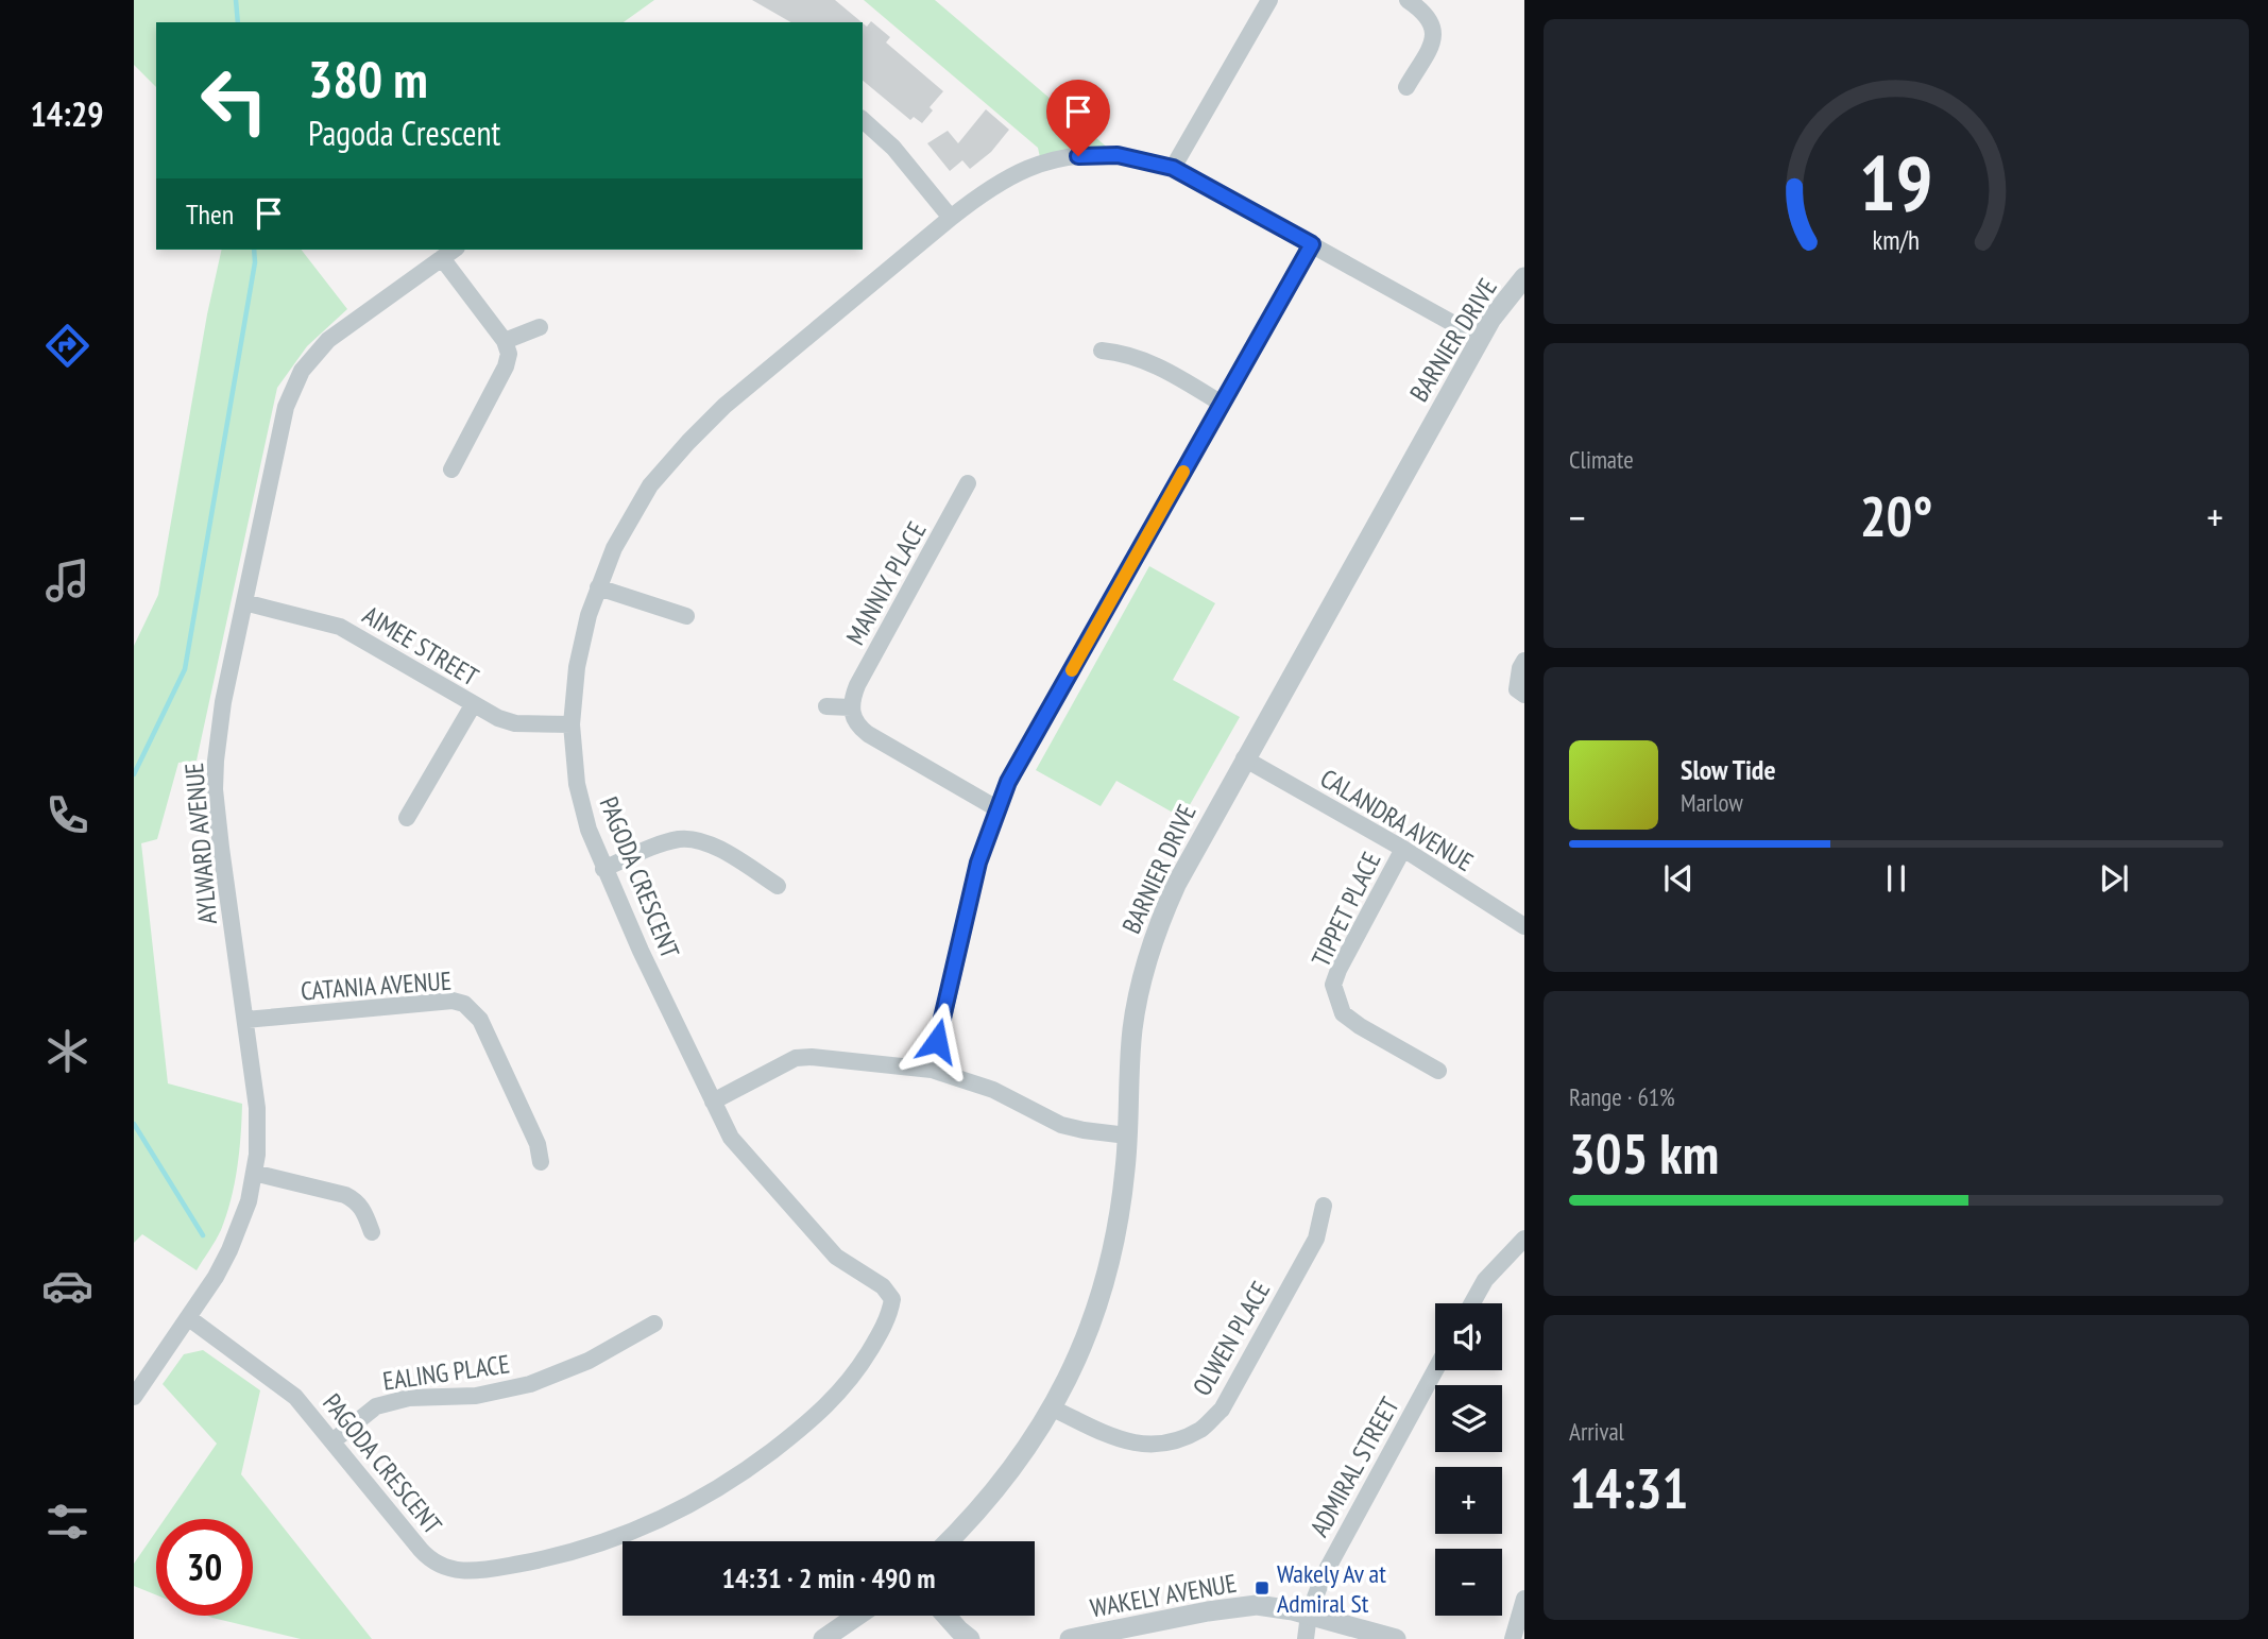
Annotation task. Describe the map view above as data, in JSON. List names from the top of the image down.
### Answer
{
  "streets": {
    "street": [
      "BARNIER DRIVE",
      "MANNIX PLACE",
      "AIMEE STREET",
      "CALANDRA AVENUE",
      "AYLWARD AVENUE",
      "PAGODA CRESCENT",
      "TIPPET PLACE",
      "CATANIA AVENUE",
      "OLWEN PLACE",
      "EALING PLACE",
      "ADMIRAL STREET",
      "WAKELY AVENUE"
    ]
  },
  "crossings": [
    ["BARNIER DRIVE", "CALANDRA AVENUE"],
    ["BARNIER DRIVE", "PAGODA CRESCENT"],
    ["BARNIER DRIVE", "OLWEN PLACE"],
    ["AIMEE STREET", "AYLWARD AVENUE"],
    ["AIMEE STREET", "PAGODA CRESCENT"],
    ["CALANDRA AVENUE", "TIPPET PLACE"],
    ["AYLWARD AVENUE", "PAGODA CRESCENT"],
    ["AYLWARD AVENUE", "CATANIA AVENUE"],
    ["PAGODA CRESCENT", "EALING PLACE"],
    ["ADMIRAL STREET", "WAKELY AVENUE"]
  ],
  "places": {
    "transit": ["Wakely Av at Admiral St"]
  },
  "page": {
    "tabs": "14:29",
    "turn": ["380 m", "Pagoda Crescent"],
    "then": "Then",
    "tile": [
      "Climate",
      ["Range · 61%", "305 km"],
      ["Arrival", "14:31"]
    ],
    "heat": ["−", "20°", "+"],
    "song": ["Slow Tide", "Marlow"],
    "map_buttons": ["+", "−"],
    "limit": "30",
    "trip": "14:31 · 2 min · 490 m",
    "gauge": ["19", "km/h"]
  }
}
